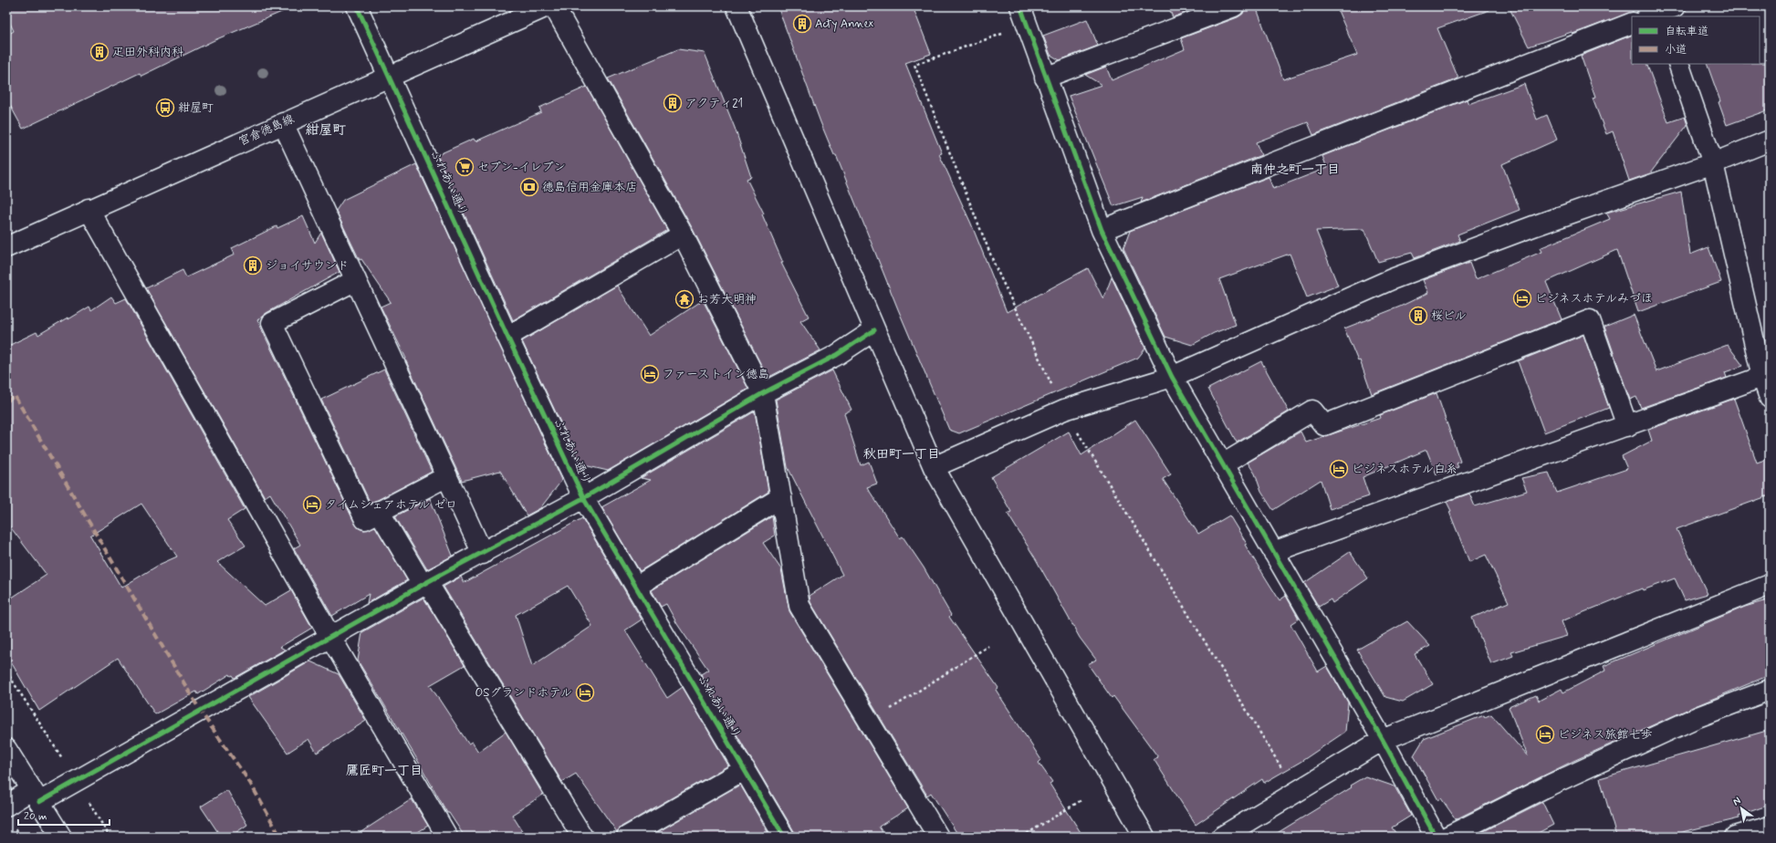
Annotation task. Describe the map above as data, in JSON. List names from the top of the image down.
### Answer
{
  "streets": {
    "main road": ["宮倉徳島線", "ふれあい通り"]
  },
  "crossings": [
    ["宮倉徳島線", "ふれあい通り"]
  ],
  "districts": [
    "紺屋町",
    "南仲之町一丁目",
    "秋田町一丁目",
    "鷹匠町一丁目"
  ],
  "places": {
    "building": [
      "Acty Annex",
      "疋田外科内科",
      "アクティ21",
      "ジョイサウンド",
      "桜ビル"
    ],
    "bus stop": ["紺屋町"],
    "supermarket": ["セブン-イレブン"],
    "bank": ["徳島信用金庫本店"],
    "hotel": [
      "ビジネスホテルみづほ",
      "ファーストイン徳島",
      "ビジネスホテル白糸",
      "タイムシェアホテル ゼロ",
      "OSグランドホテル",
      "ビジネス旅館七歩"
    ],
    "temple": ["お芳大明神"]
  },
  "legend": ["自転車道", "小道"],
  "scale_bar": "20 m",
  "north": "top left"
}
